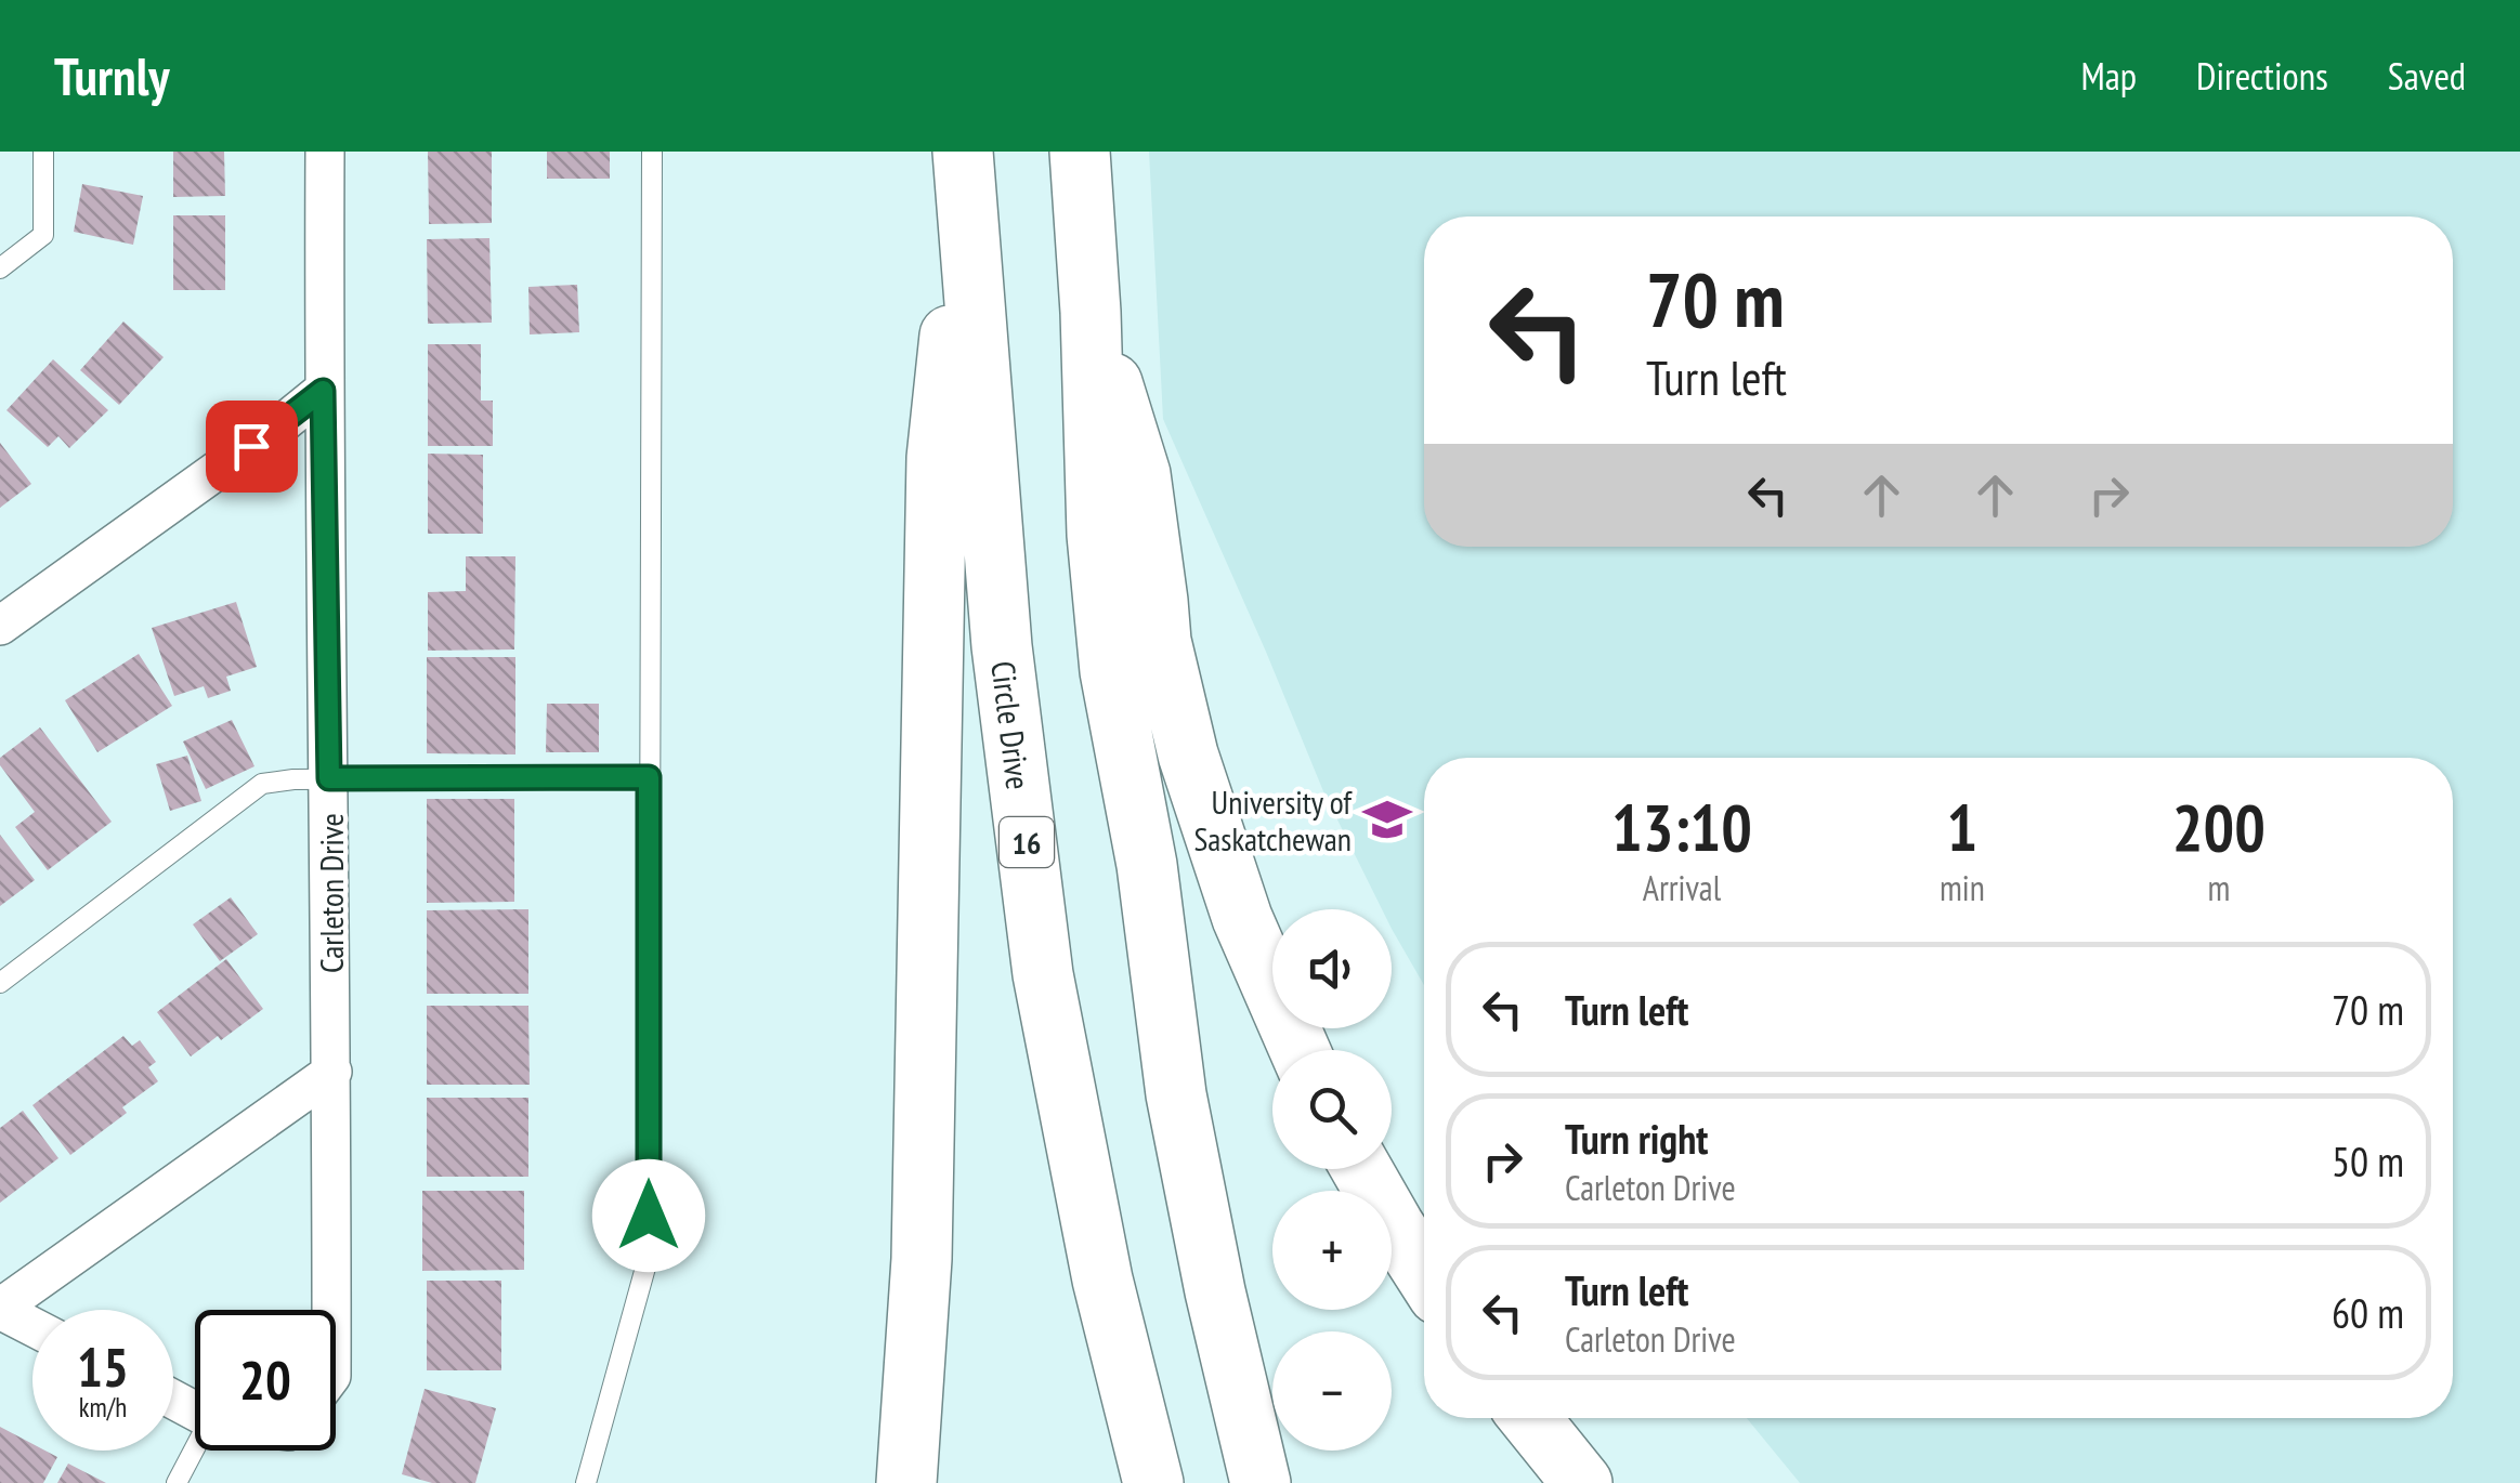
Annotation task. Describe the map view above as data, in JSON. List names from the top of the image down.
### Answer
{
  "streets": {
    "highway": ["Circle Drive", "16"],
    "street": ["Carleton Drive"]
  },
  "places": {
    "school or university": ["University of Saskatchewan"]
  },
  "page": {
    "header": "Turnly",
    "nav": ["Map", "Directions", "Saved"],
    "turn": ["70 m", "Turn left"],
    "eta": [
      "13:10",
      "Arrival",
      "1",
      "min",
      "200",
      "m"
    ],
    "map_buttons": ["+", "−"],
    "list": [
      {
        "name": "Turn left",
        "value": "70 m"
      },
      {
        "name": "Turn right",
        "note": "Carleton Drive",
        "value": "50 m"
      },
      {
        "name": "Turn left",
        "note": "Carleton Drive",
        "value": "60 m"
      }
    ],
    "speed": "15 km/h",
    "limit": "20"
  }
}
